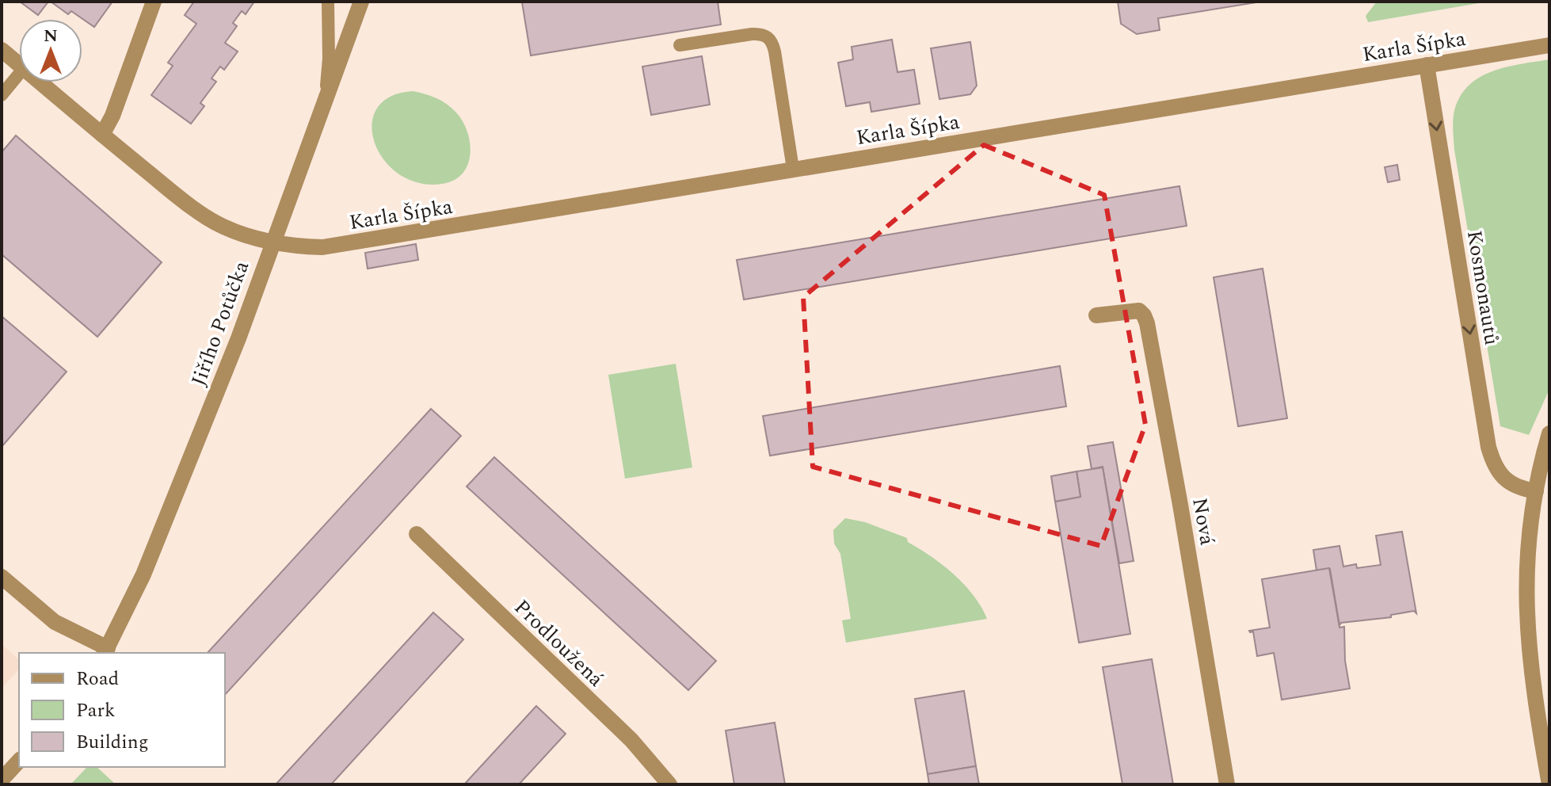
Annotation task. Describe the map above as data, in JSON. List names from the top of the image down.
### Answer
{
  "streets": {
    "street": [
      "Karla Šípka",
      "Kosmonautů",
      "Jiřího Potůčka",
      "Nová",
      "Prodloužená"
    ]
  },
  "crossings": [
    ["Karla Šípka", "Kosmonautů"],
    ["Karla Šípka", "Jiřího Potůčka"]
  ],
  "one_way": ["Kosmonautů"],
  "legend": ["Road", "Park", "Building"],
  "north": "top"
}
